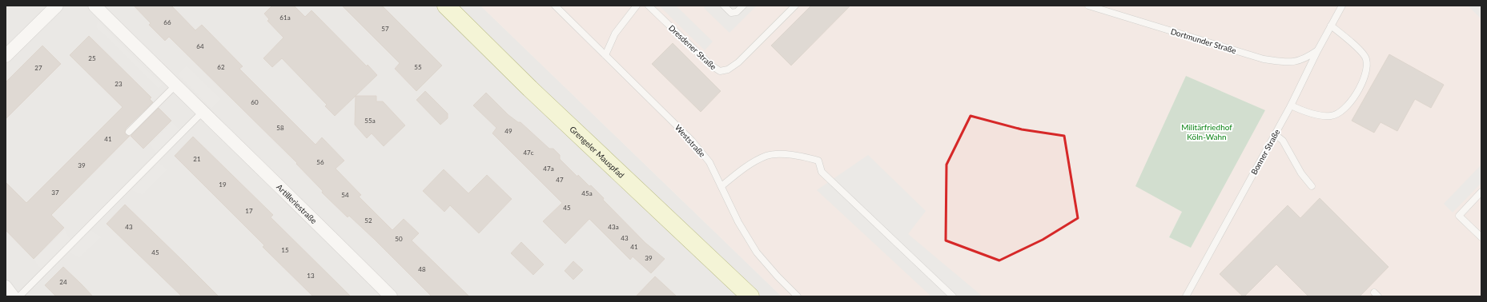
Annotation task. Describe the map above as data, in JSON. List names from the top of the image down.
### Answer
{
  "streets": {
    "main road": ["Grengeler Mauspfad"],
    "street": ["Artilleriestraße"],
    "lane": [
      "Dortmunder Straße",
      "Dresdener Straße",
      "Weststraße",
      "Bonner Straße"
    ]
  },
  "crossings": [
    ["Dortmunder Straße", "Bonner Straße"]
  ],
  "parks": ["Militärfriedhof Köln-Wahn"],
  "house_numbers": [
    "61a",
    "66",
    "57",
    "64",
    "25",
    "62",
    "55",
    "27",
    "23",
    "60",
    "55a",
    "58",
    "49",
    "41",
    "47c",
    "21",
    "56",
    "39",
    "47a",
    "47",
    "19",
    "37",
    "45a",
    "54",
    "45",
    "17",
    "52",
    "43",
    "43a",
    "43",
    "50",
    "41",
    "15",
    "45",
    "39",
    "48",
    "13",
    "24"
  ]
}
